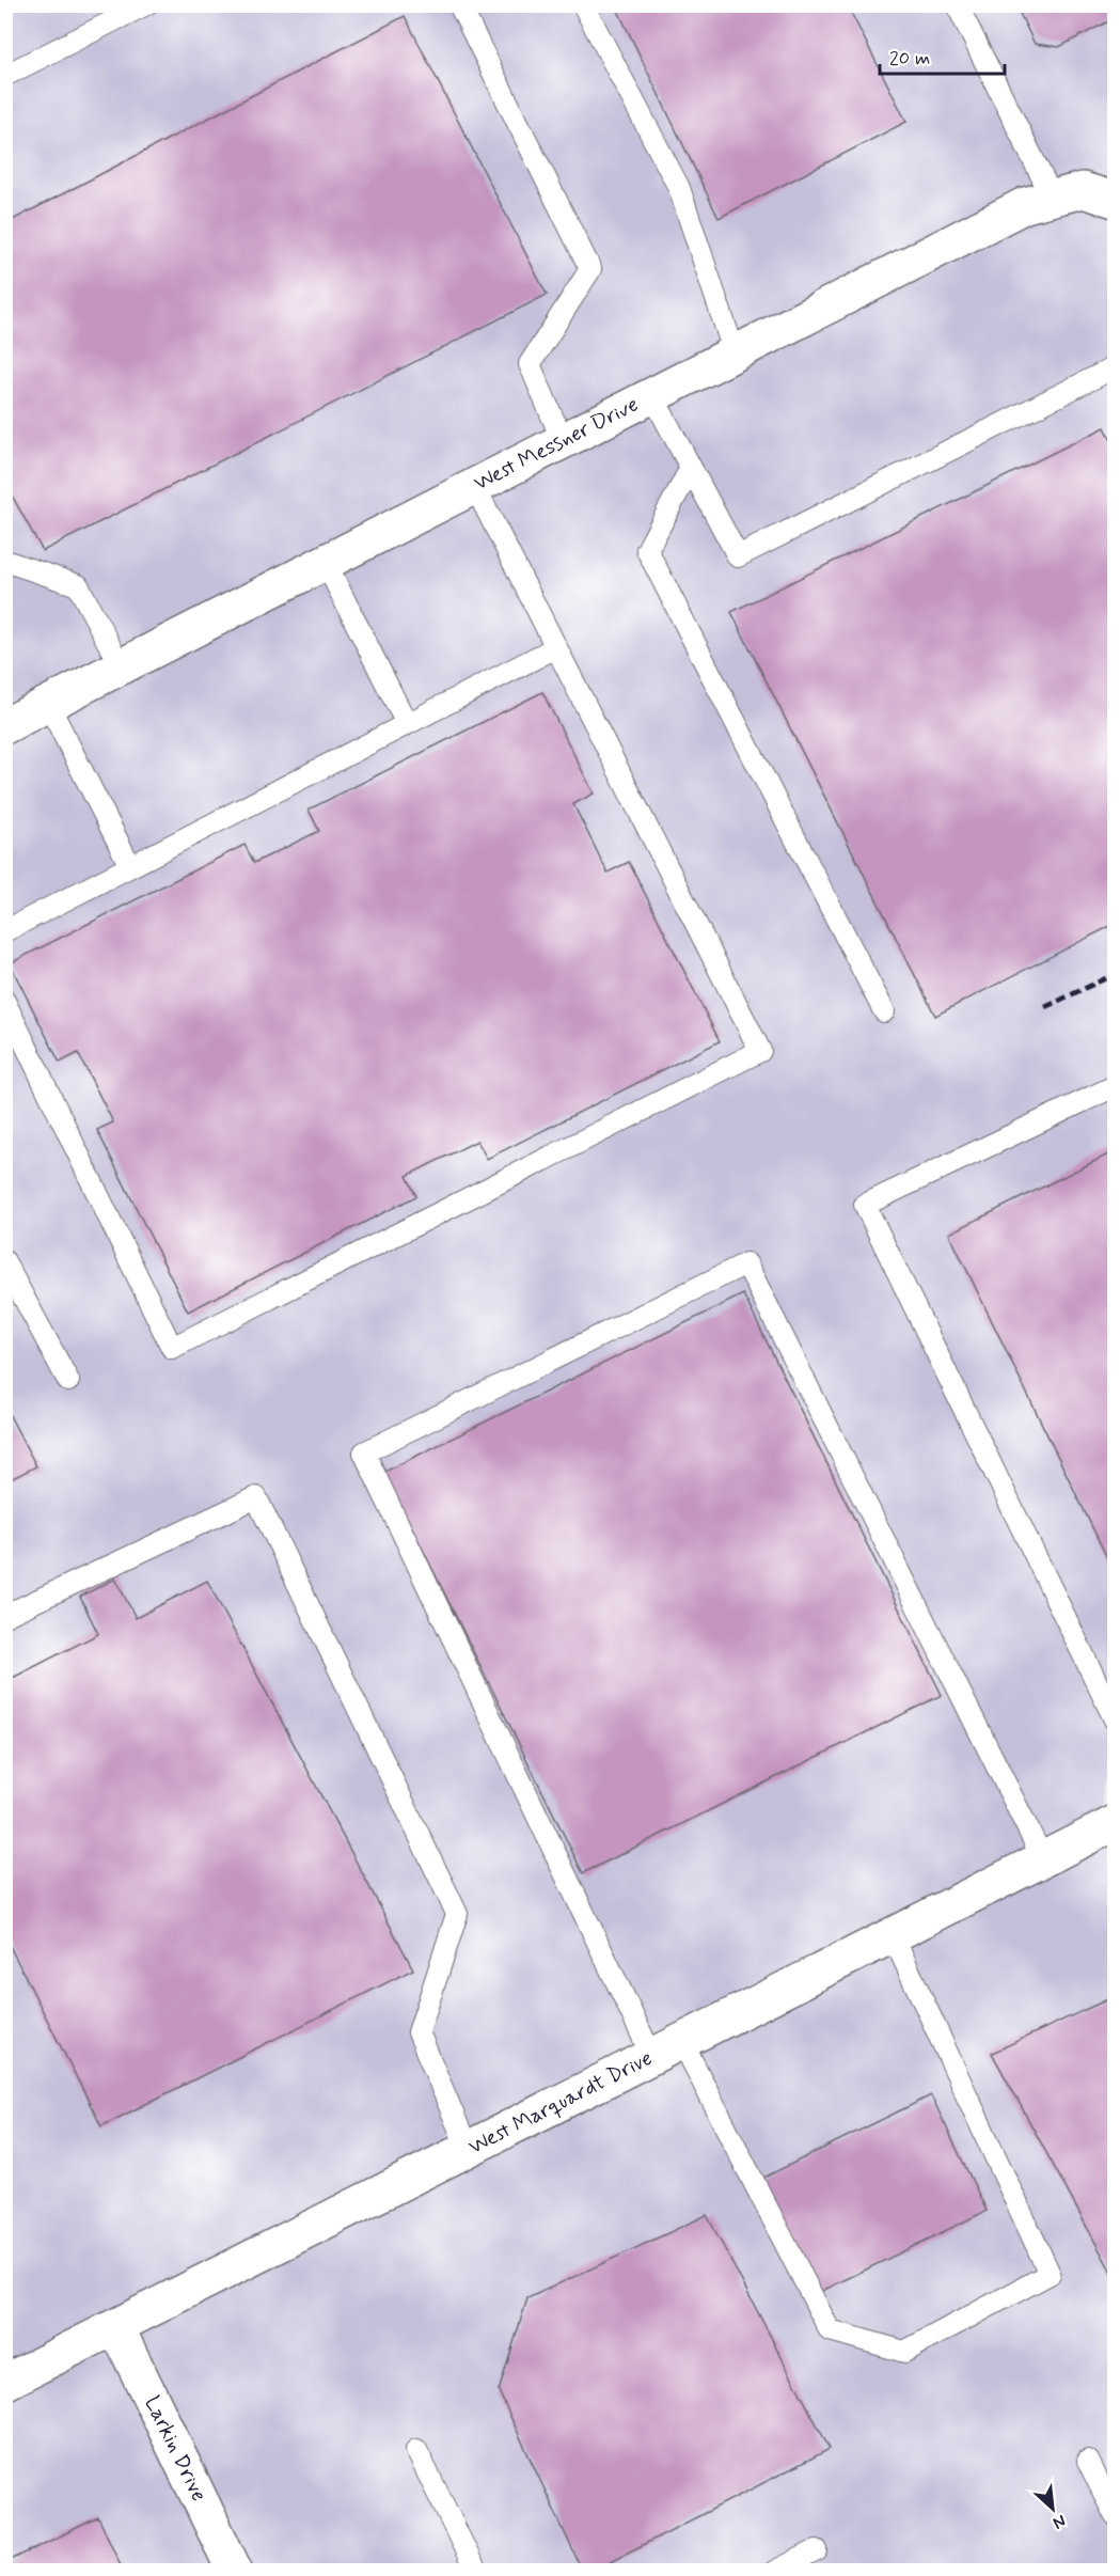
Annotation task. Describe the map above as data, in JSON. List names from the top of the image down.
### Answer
{
  "streets": {
    "street": ["West Messner Drive", "West Marquardt Drive", "Larkin Drive"]
  },
  "crossings": [
    ["West Marquardt Drive", "Larkin Drive"]
  ],
  "scale_bar": "20 m",
  "north": "bottom right"
}
